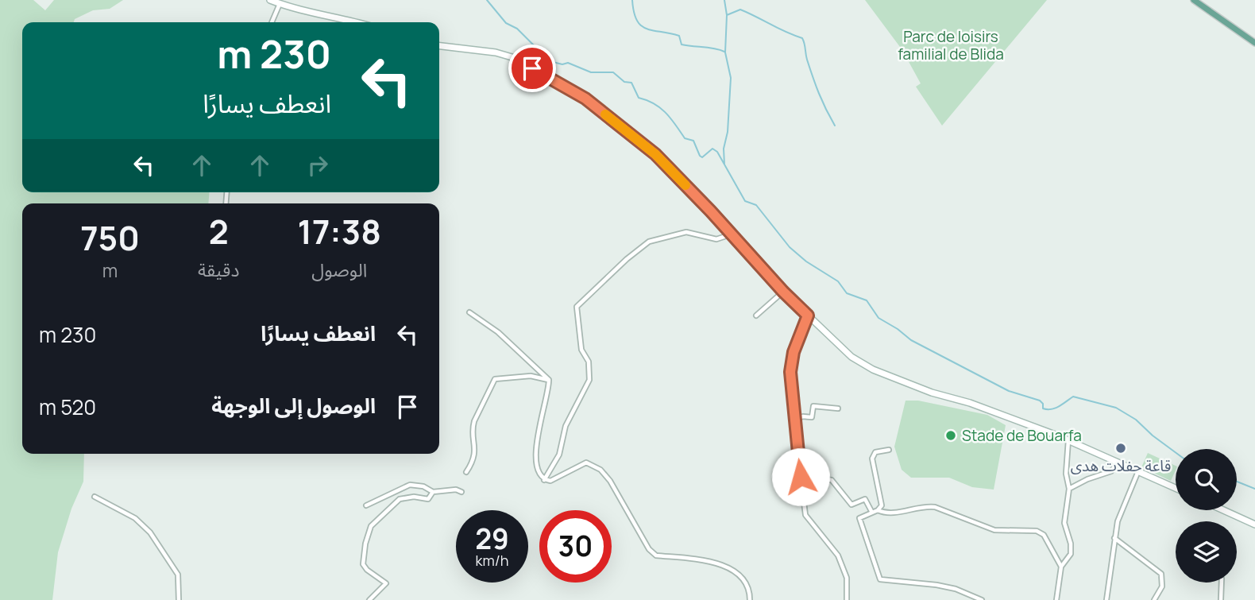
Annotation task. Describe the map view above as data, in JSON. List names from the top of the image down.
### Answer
{
  "parks": ["Parc de loisirs familial de Blida"],
  "places": ["Stade de Bouarfa", "قاعة حفلات هدى"],
  "page": {
    "turn": ["230 m", "انعطف يسارًا"],
    "eta": [
      "17:38",
      "الوصول",
      "2",
      "دقيقة",
      "750",
      "m"
    ],
    "list": [
      {
        "name": "انعطف يسارًا",
        "value": "230 m"
      },
      {
        "name": "الوصول إلى الوجهة",
        "value": "520 m"
      }
    ],
    "speed": "29 km/h",
    "limit": "30"
  }
}
